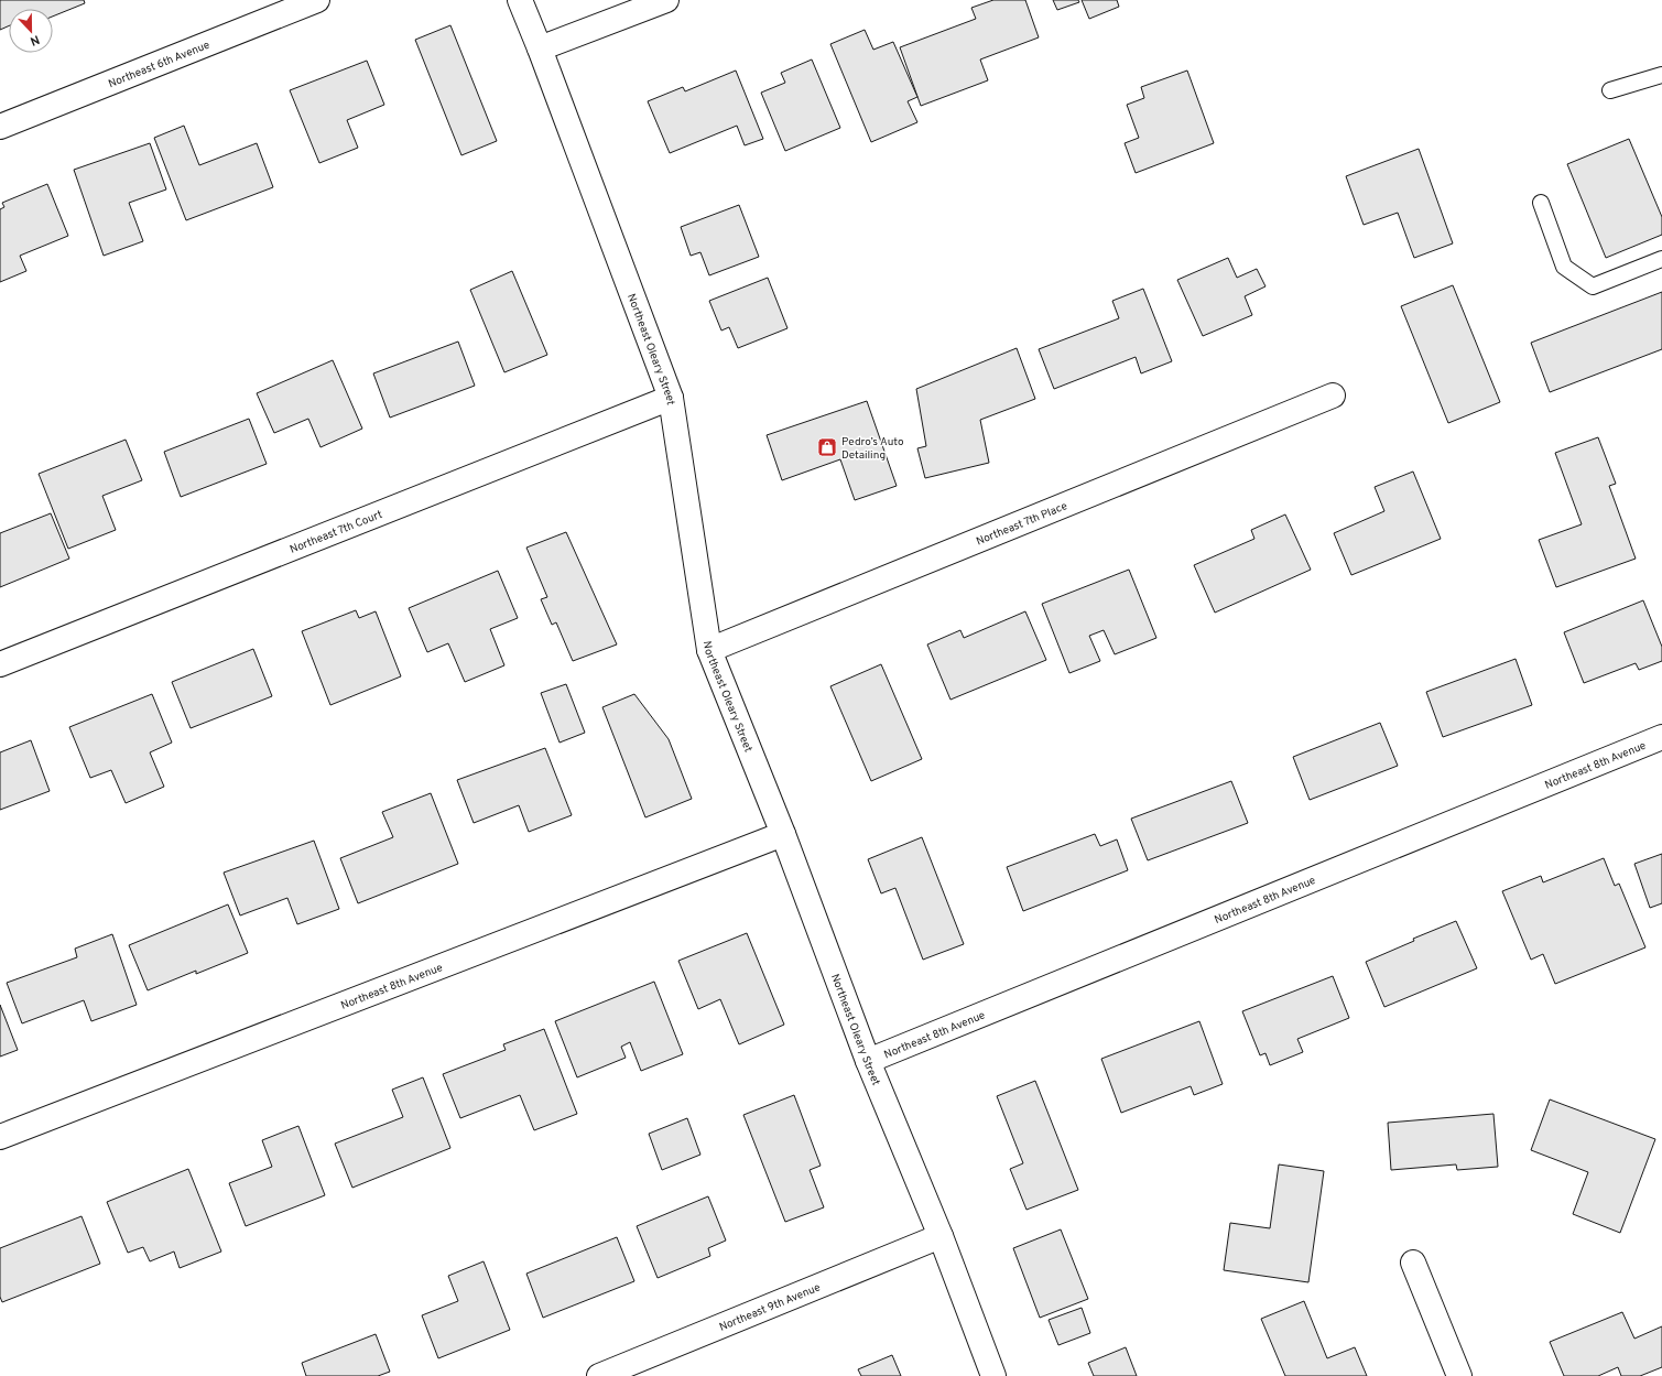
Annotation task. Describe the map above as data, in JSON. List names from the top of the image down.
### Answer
{
  "streets": {
    "street": [
      "Northeast 6th Avenue",
      "Northeast Oleary Street",
      "Northeast 7th Place",
      "Northeast 7th Court",
      "Northeast 8th Avenue",
      "Northeast 9th Avenue"
    ]
  },
  "crossings": [
    ["Northeast Oleary Street", "Northeast 7th Place"],
    ["Northeast Oleary Street", "Northeast 7th Court"],
    ["Northeast Oleary Street", "Northeast 8th Avenue"],
    ["Northeast Oleary Street", "Northeast 9th Avenue"]
  ],
  "places": {
    "shop": ["Pedro’s Auto Detailing"]
  },
  "north": "bottom"
}
